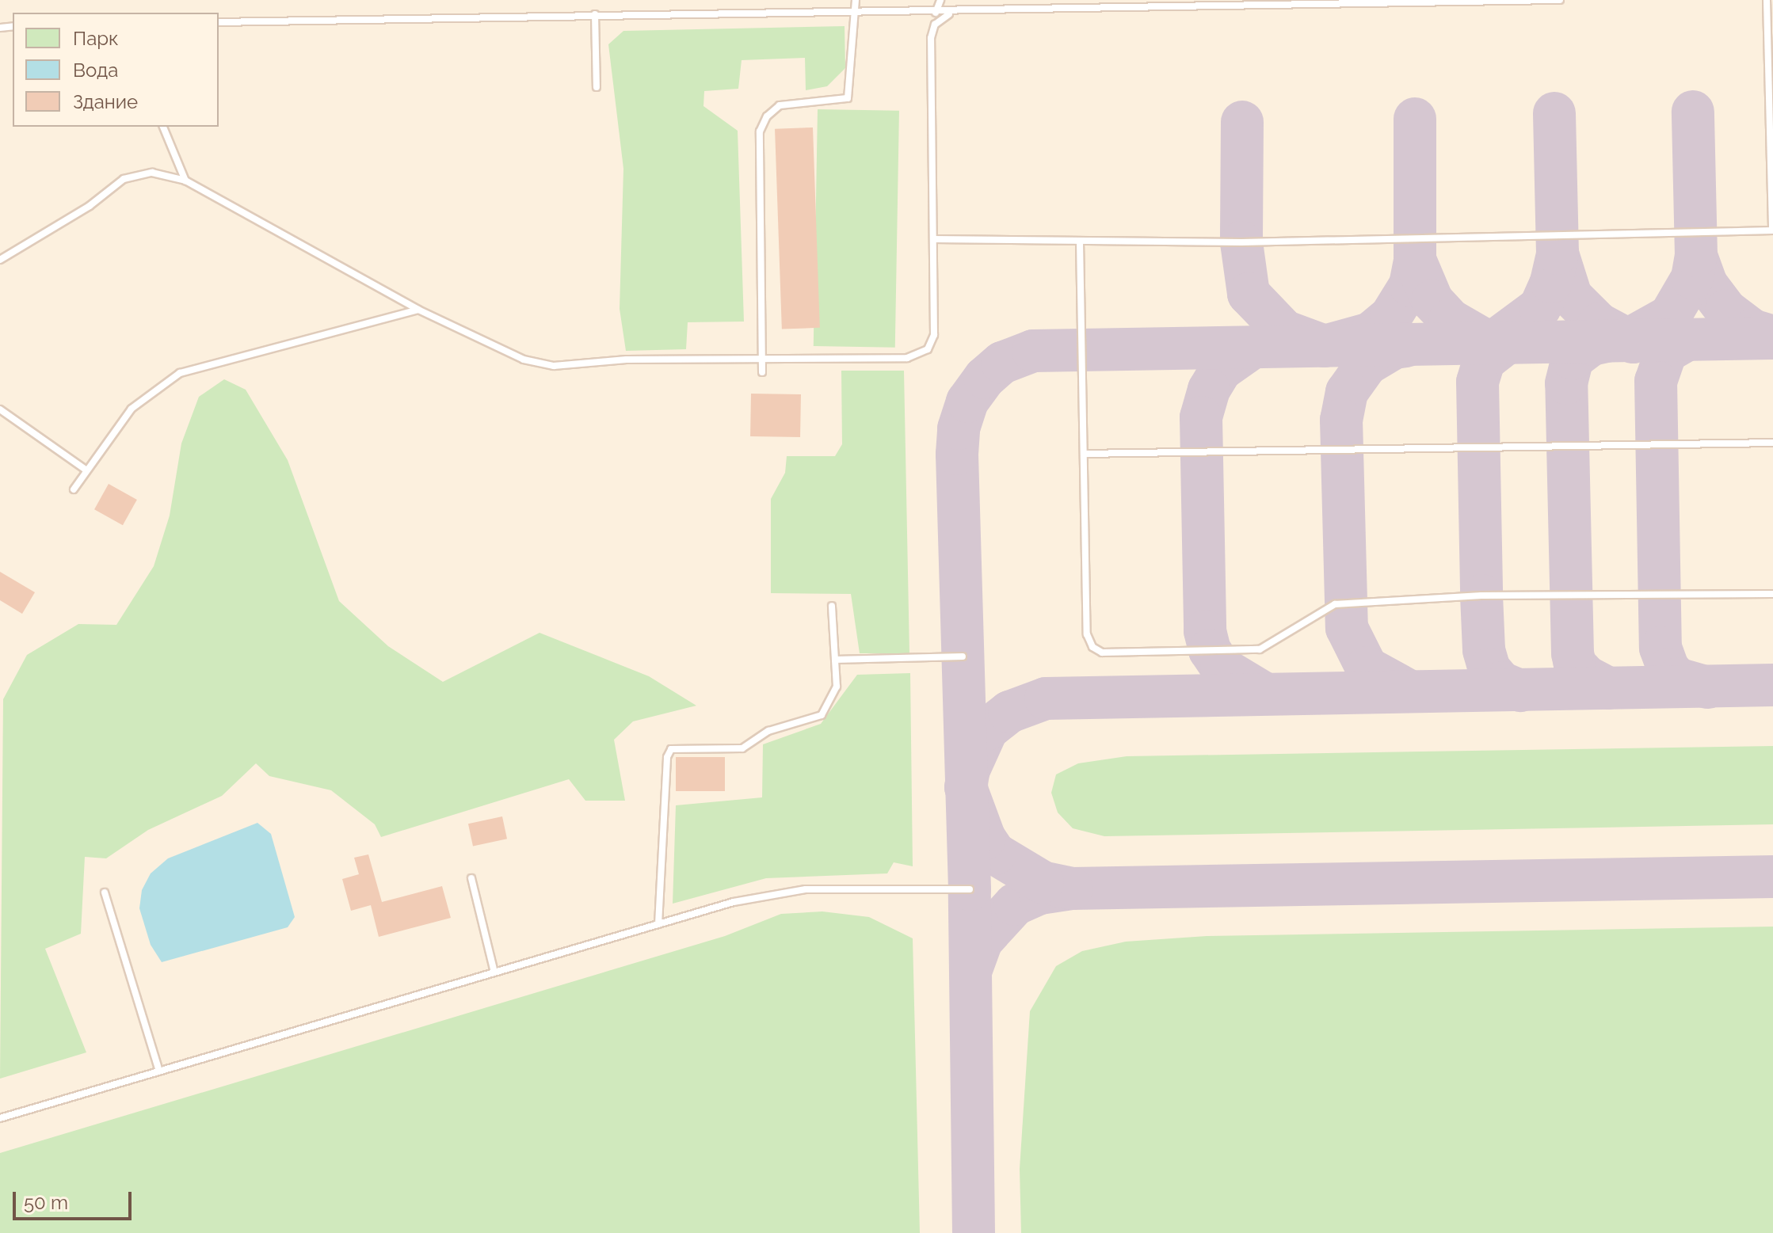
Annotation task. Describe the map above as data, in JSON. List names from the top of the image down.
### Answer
{
  "legend": ["Парк", "Вода", "Здание"],
  "scale_bar": "50 m"
}
